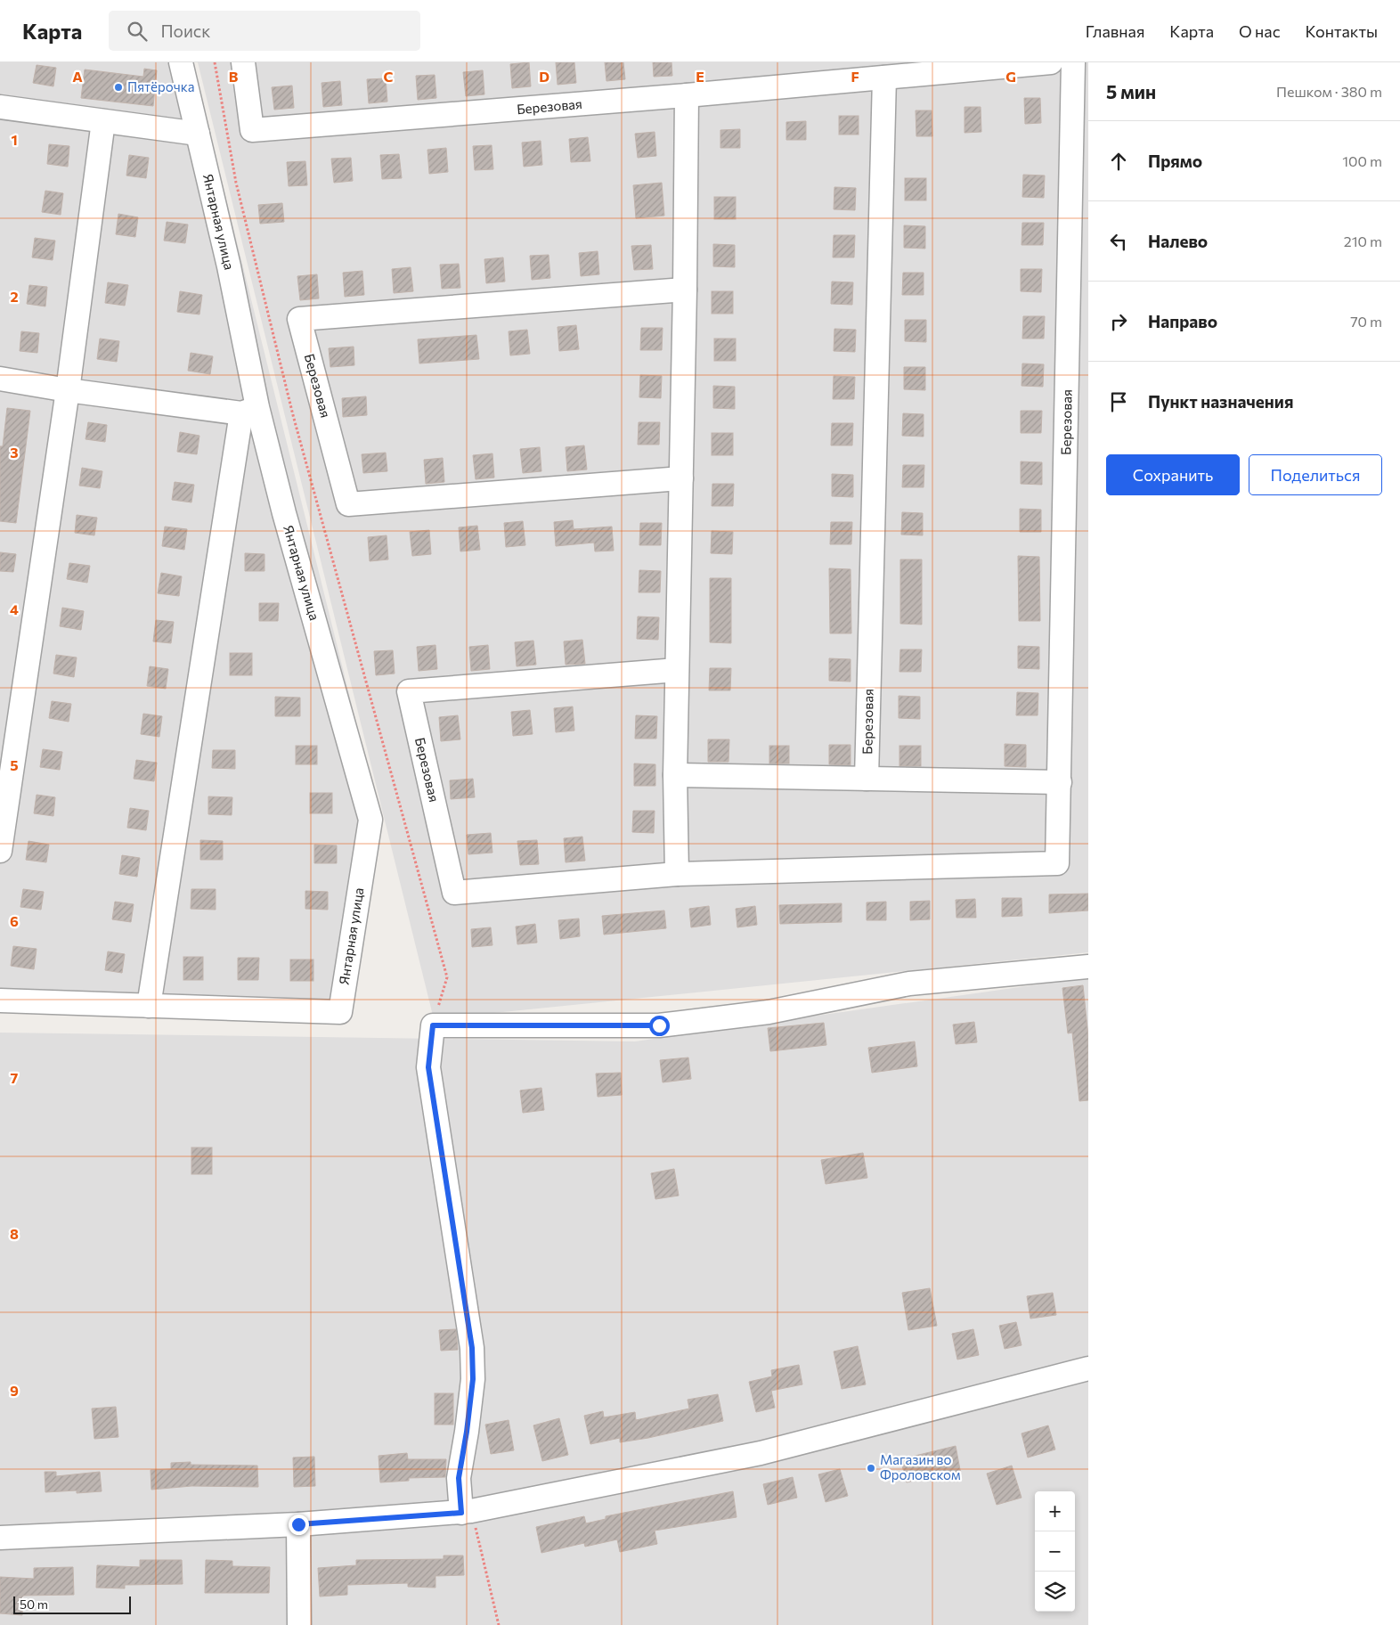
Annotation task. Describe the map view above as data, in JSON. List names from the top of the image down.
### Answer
{
  "streets": {
    "street": ["Березовая", "Янтарная улица"]
  },
  "places": ["Пятёрочка", "Магазин во Фроловском"],
  "scale_bar": "50 m",
  "page": {
    "header": "Карта",
    "search": "Поиск",
    "nav": [
      "Главная",
      "Карта",
      "О нас",
      "Контакты"
    ],
    "heading": ["5 мин", "Пешком · 380 m"],
    "list": [
      ["Прямо", "100 m"],
      ["Налево", "210 m"],
      ["Направо", "70 m"],
      "Пункт назначения"
    ],
    "buttons": ["Сохранить", "Поделиться"],
    "map_buttons": ["+", "−"],
    "scale": "50 m"
  },
  "grid": {
    "columns": [
      "A",
      "B",
      "C",
      "D",
      "E",
      "F",
      "G"
    ],
    "rows": [
      "1",
      "2",
      "3",
      "4",
      "5",
      "6",
      "7",
      "8",
      "9"
    ]
  }
}
